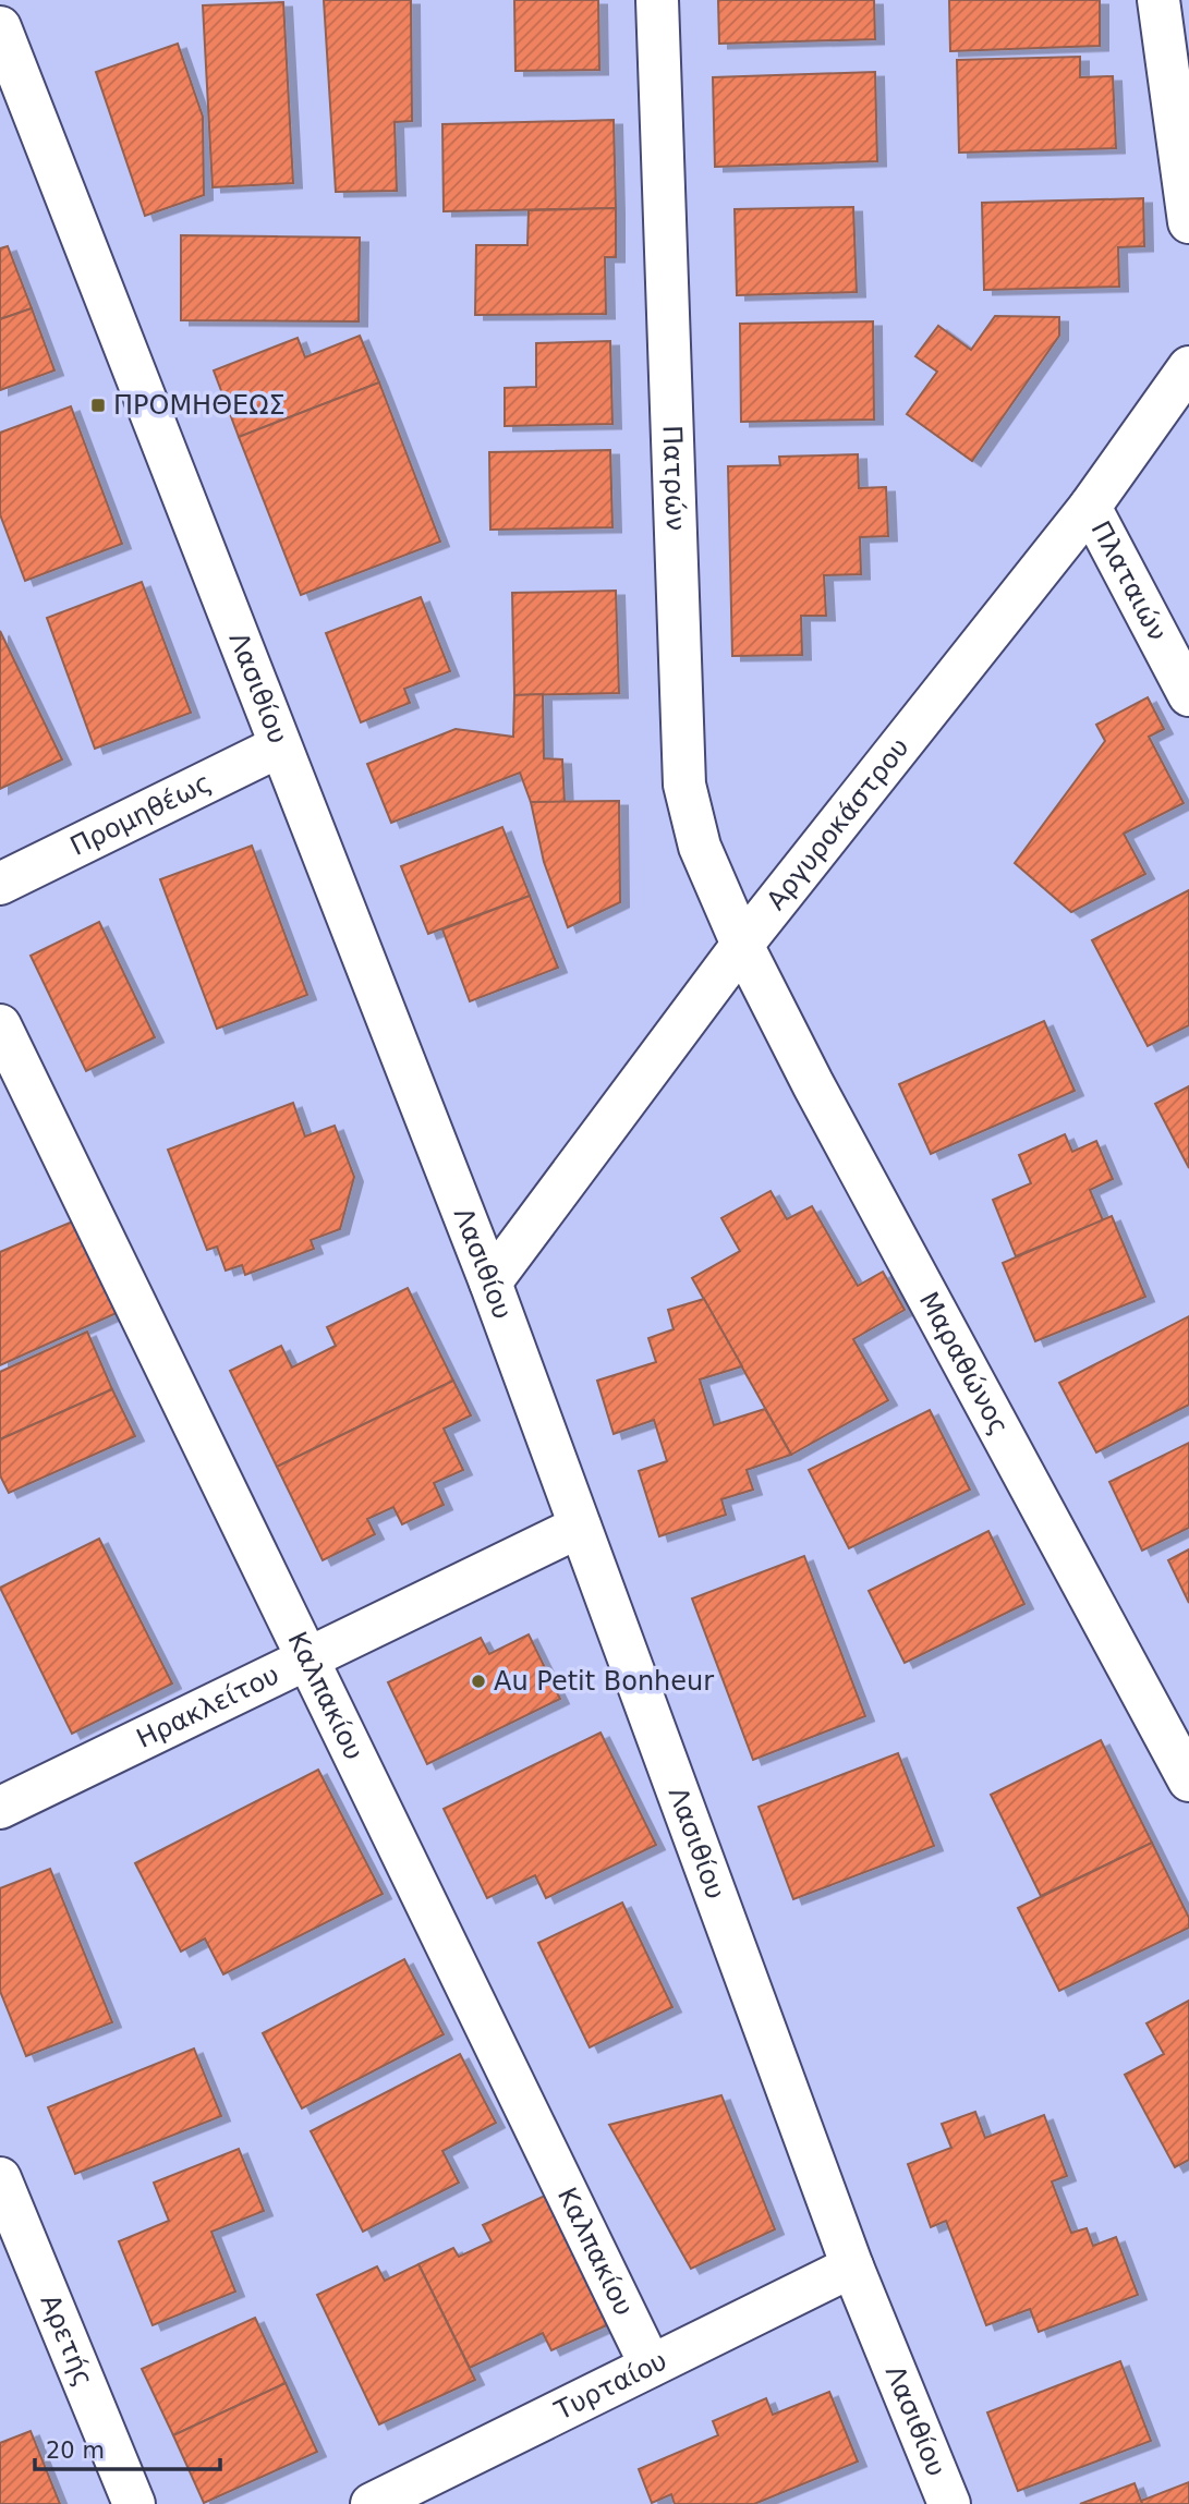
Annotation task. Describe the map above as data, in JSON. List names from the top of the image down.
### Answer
{
  "streets": {
    "street": [
      "Πατρών",
      "Πλαταιών",
      "Λασιθίου",
      "Προμηθέως",
      "Αργυροκάστρου",
      "Μαραθώνος",
      "Καλπακίου",
      "Ηρακλείτου",
      "Αρετής",
      "Τυρταίου"
    ]
  },
  "crossings": [
    ["Πατρών", "Αργυροκάστρου"],
    ["Πατρών", "Μαραθώνος"],
    ["Πλαταιών", "Αργυροκάστρου"],
    ["Λασιθίου", "Προμηθέως"],
    ["Λασιθίου", "Αργυροκάστρου"],
    ["Λασιθίου", "Ηρακλείτου"],
    ["Λασιθίου", "Τυρταίου"],
    ["Αργυροκάστρου", "Μαραθώνος"],
    ["Καλπακίου", "Ηρακλείτου"],
    ["Καλπακίου", "Τυρταίου"]
  ],
  "places": {
    "transit": ["ΠΡΟΜΗΘΕΩΣ"],
    "other": ["Au Petit Bonheur"]
  },
  "scale_bar": "20 m"
}
